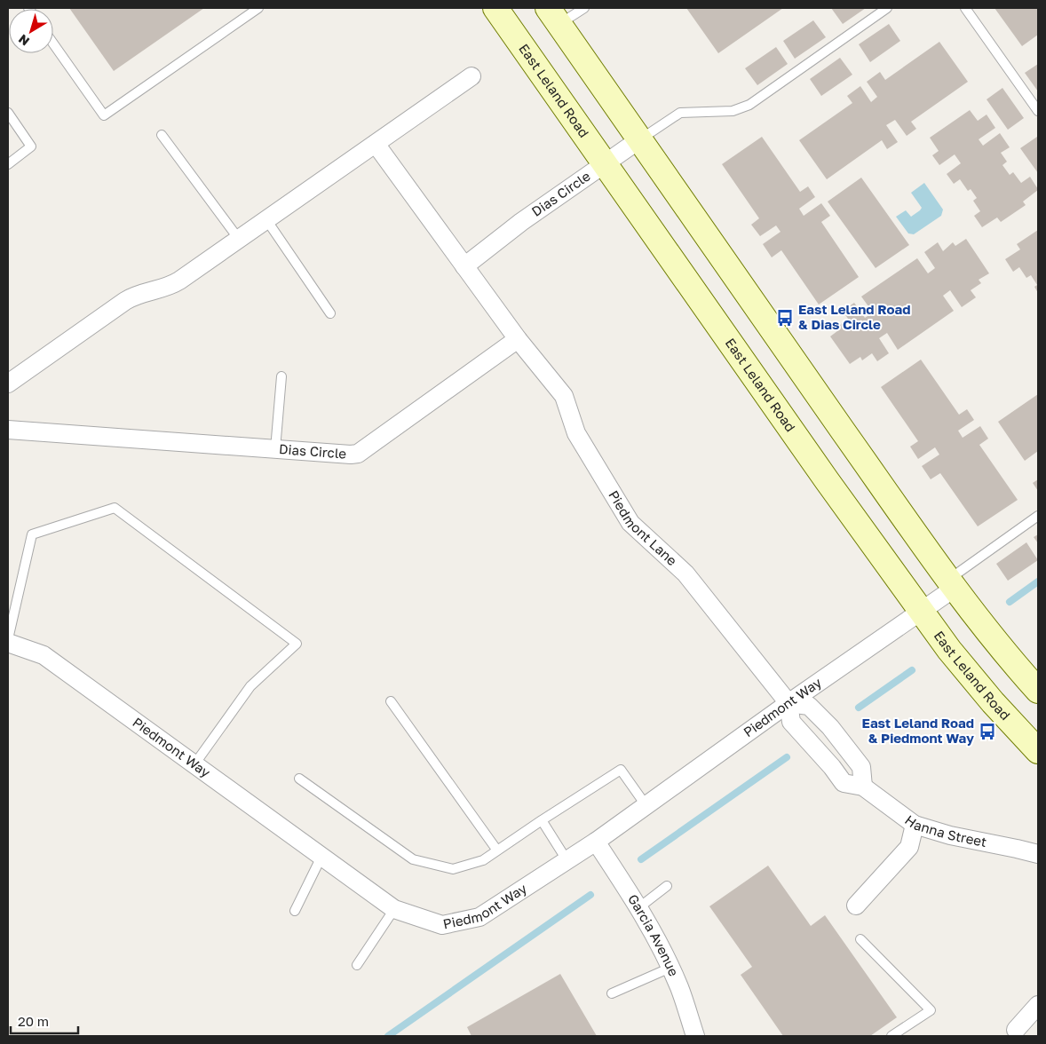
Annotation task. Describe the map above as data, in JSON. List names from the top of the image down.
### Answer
{
  "streets": {
    "main road": ["East Leland Road"],
    "street": [
      "Dias Circle",
      "Piedmont Lane",
      "Piedmont Way",
      "Hanna Street",
      "Garcia Avenue"
    ]
  },
  "crossings": [
    ["East Leland Road", "Dias Circle"],
    ["East Leland Road", "Piedmont Way"],
    ["Dias Circle", "Piedmont Lane"],
    ["Piedmont Lane", "Piedmont Way"],
    ["Piedmont Lane", "Hanna Street"],
    ["Piedmont Way", "Hanna Street"],
    ["Piedmont Way", "Garcia Avenue"]
  ],
  "places": {
    "bus stop": ["East Leland Road & Dias Circle", "East Leland Road & Piedmont Way"]
  },
  "scale_bar": "20 m",
  "north": "bottom left"
}
